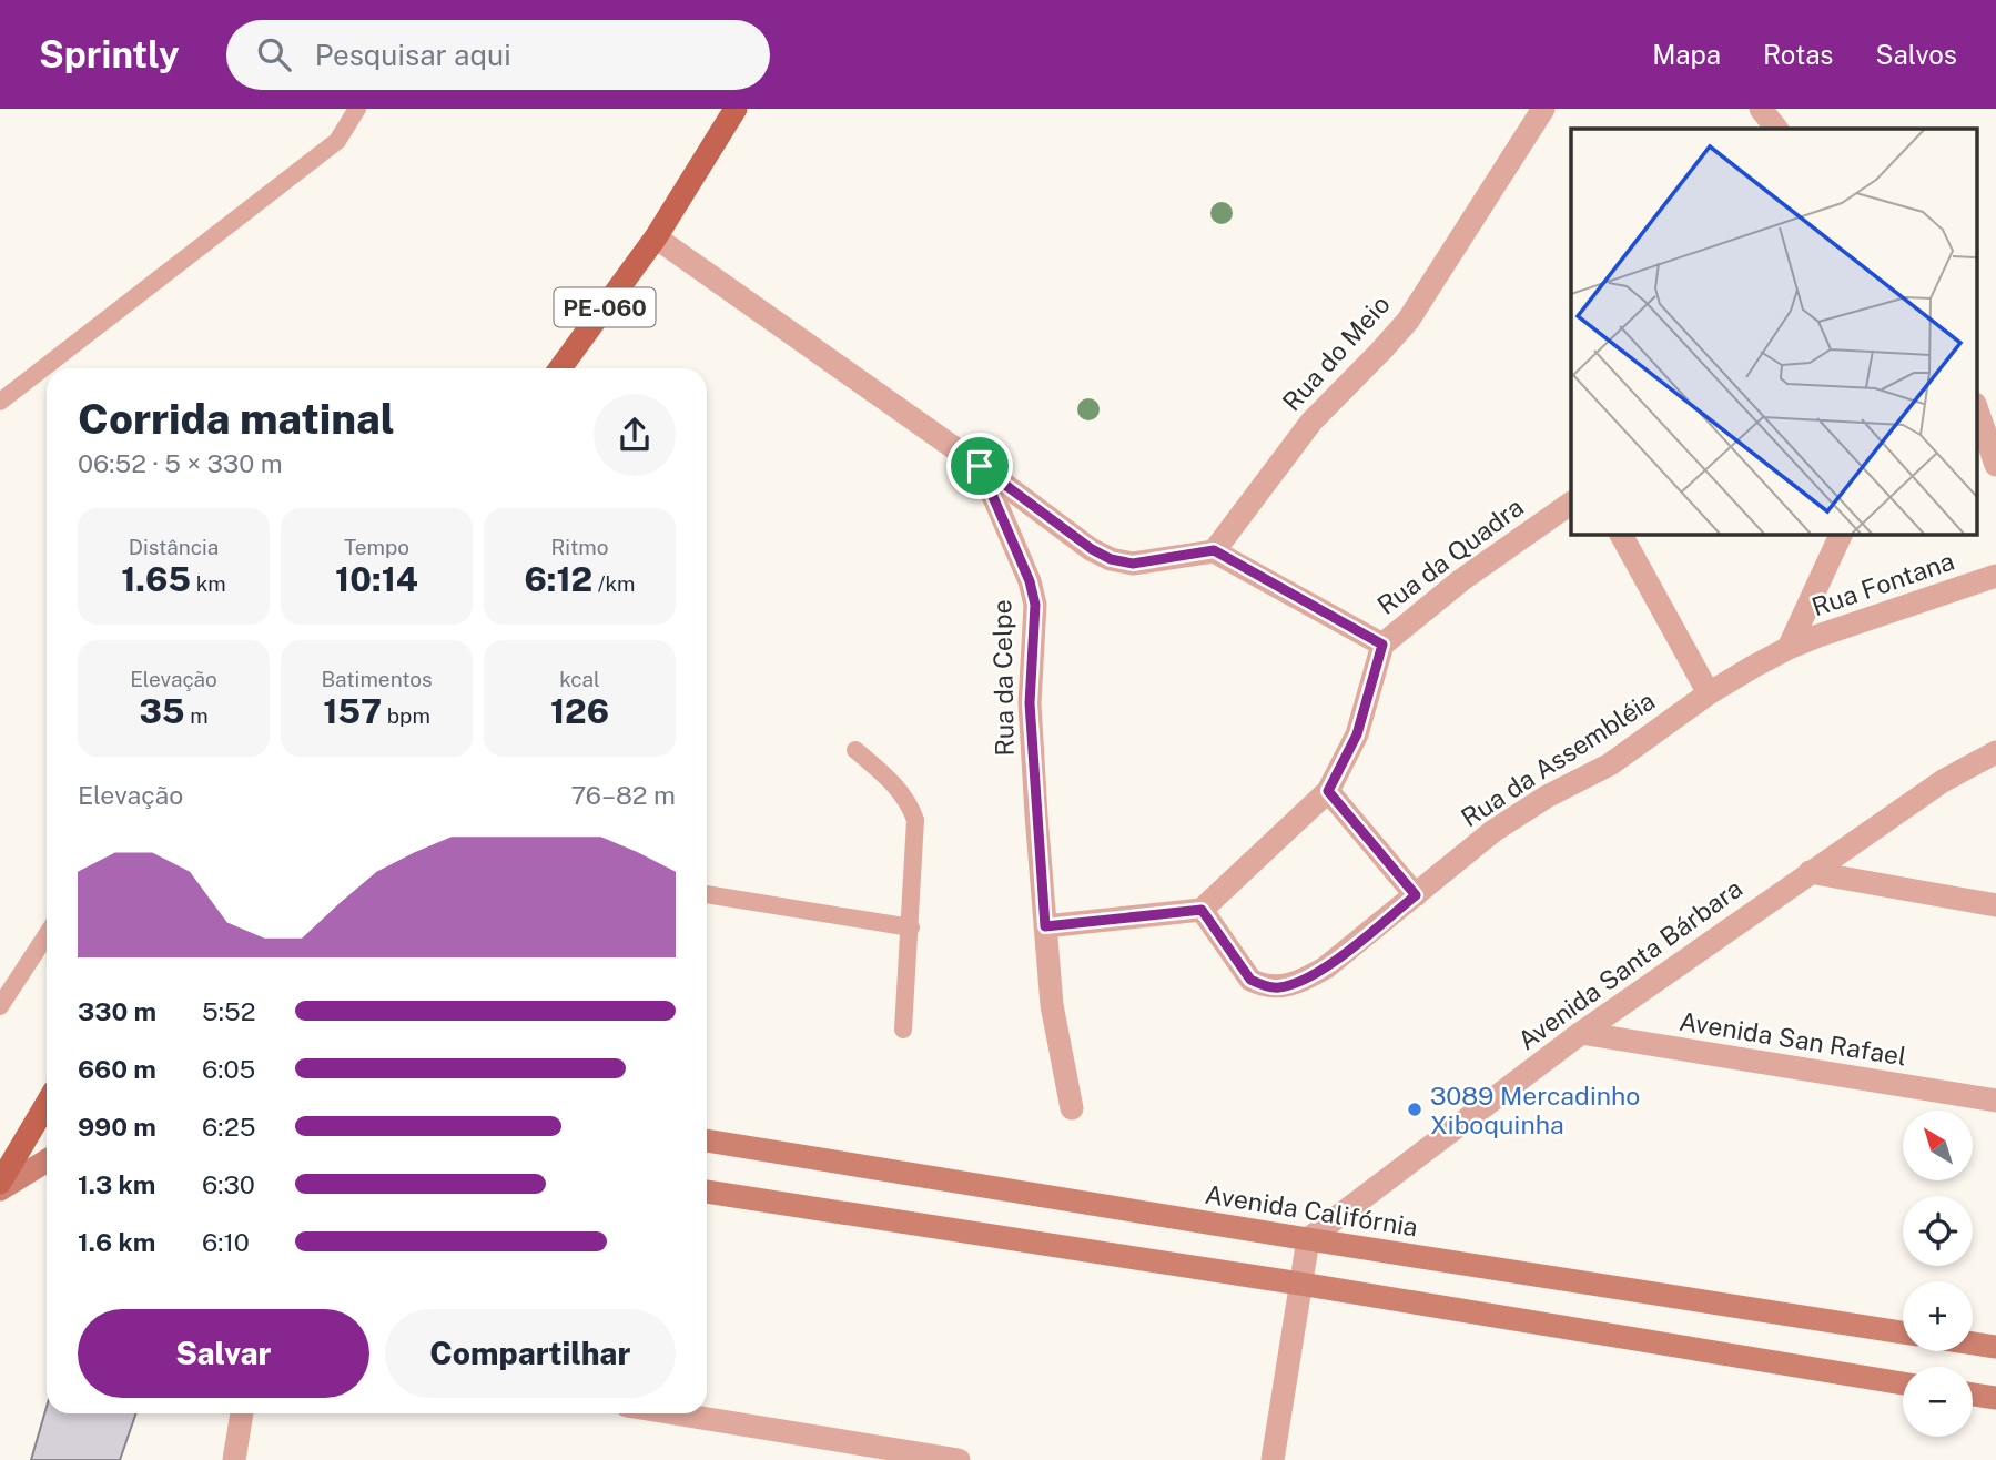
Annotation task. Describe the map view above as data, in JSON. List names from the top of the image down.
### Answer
{
  "streets": {
    "main road": ["PE-060"],
    "street": [
      "Rua do Meio",
      "Rua da Quadra",
      "Rua Fontana",
      "Rua da Celpe",
      "Rua da Assembléia",
      "Avenida Santa Bárbara",
      "Avenida San Rafael",
      "Avenida Califórnia"
    ]
  },
  "crossings": [
    ["Rua da Quadra", "Rua da Assembléia"],
    ["Rua Fontana", "Rua da Assembléia"],
    ["Avenida Santa Bárbara", "Avenida San Rafael"],
    ["Avenida Santa Bárbara", "Avenida Califórnia"]
  ],
  "places": ["3089 Mercadinho Xiboquinha"],
  "north": "top left",
  "page": {
    "header": "Sprintly",
    "search": "Pesquisar aqui",
    "nav": ["Mapa", "Rotas", "Salvos"],
    "heading": ["Corrida matinal", "06:52 · 5 × 330 m"],
    "stats": [
      ["Distância", "1.65 km"],
      ["Tempo", "10:14"],
      ["Ritmo", "6:12 /km"],
      ["Elevação", "35 m"],
      ["Batimentos", "157 bpm"],
      ["kcal", "126"]
    ],
    "chart": ["Elevação", "76–82 m"],
    "list": [
      {
        "name": "330 m",
        "note": "5:52"
      },
      {
        "name": "660 m",
        "note": "6:05"
      },
      {
        "name": "990 m",
        "note": "6:25"
      },
      {
        "name": "1.3 km",
        "note": "6:30"
      },
      {
        "name": "1.6 km",
        "note": "6:10"
      }
    ],
    "map_buttons": ["+", "−"],
    "buttons": ["Salvar", "Compartilhar"]
  }
}
